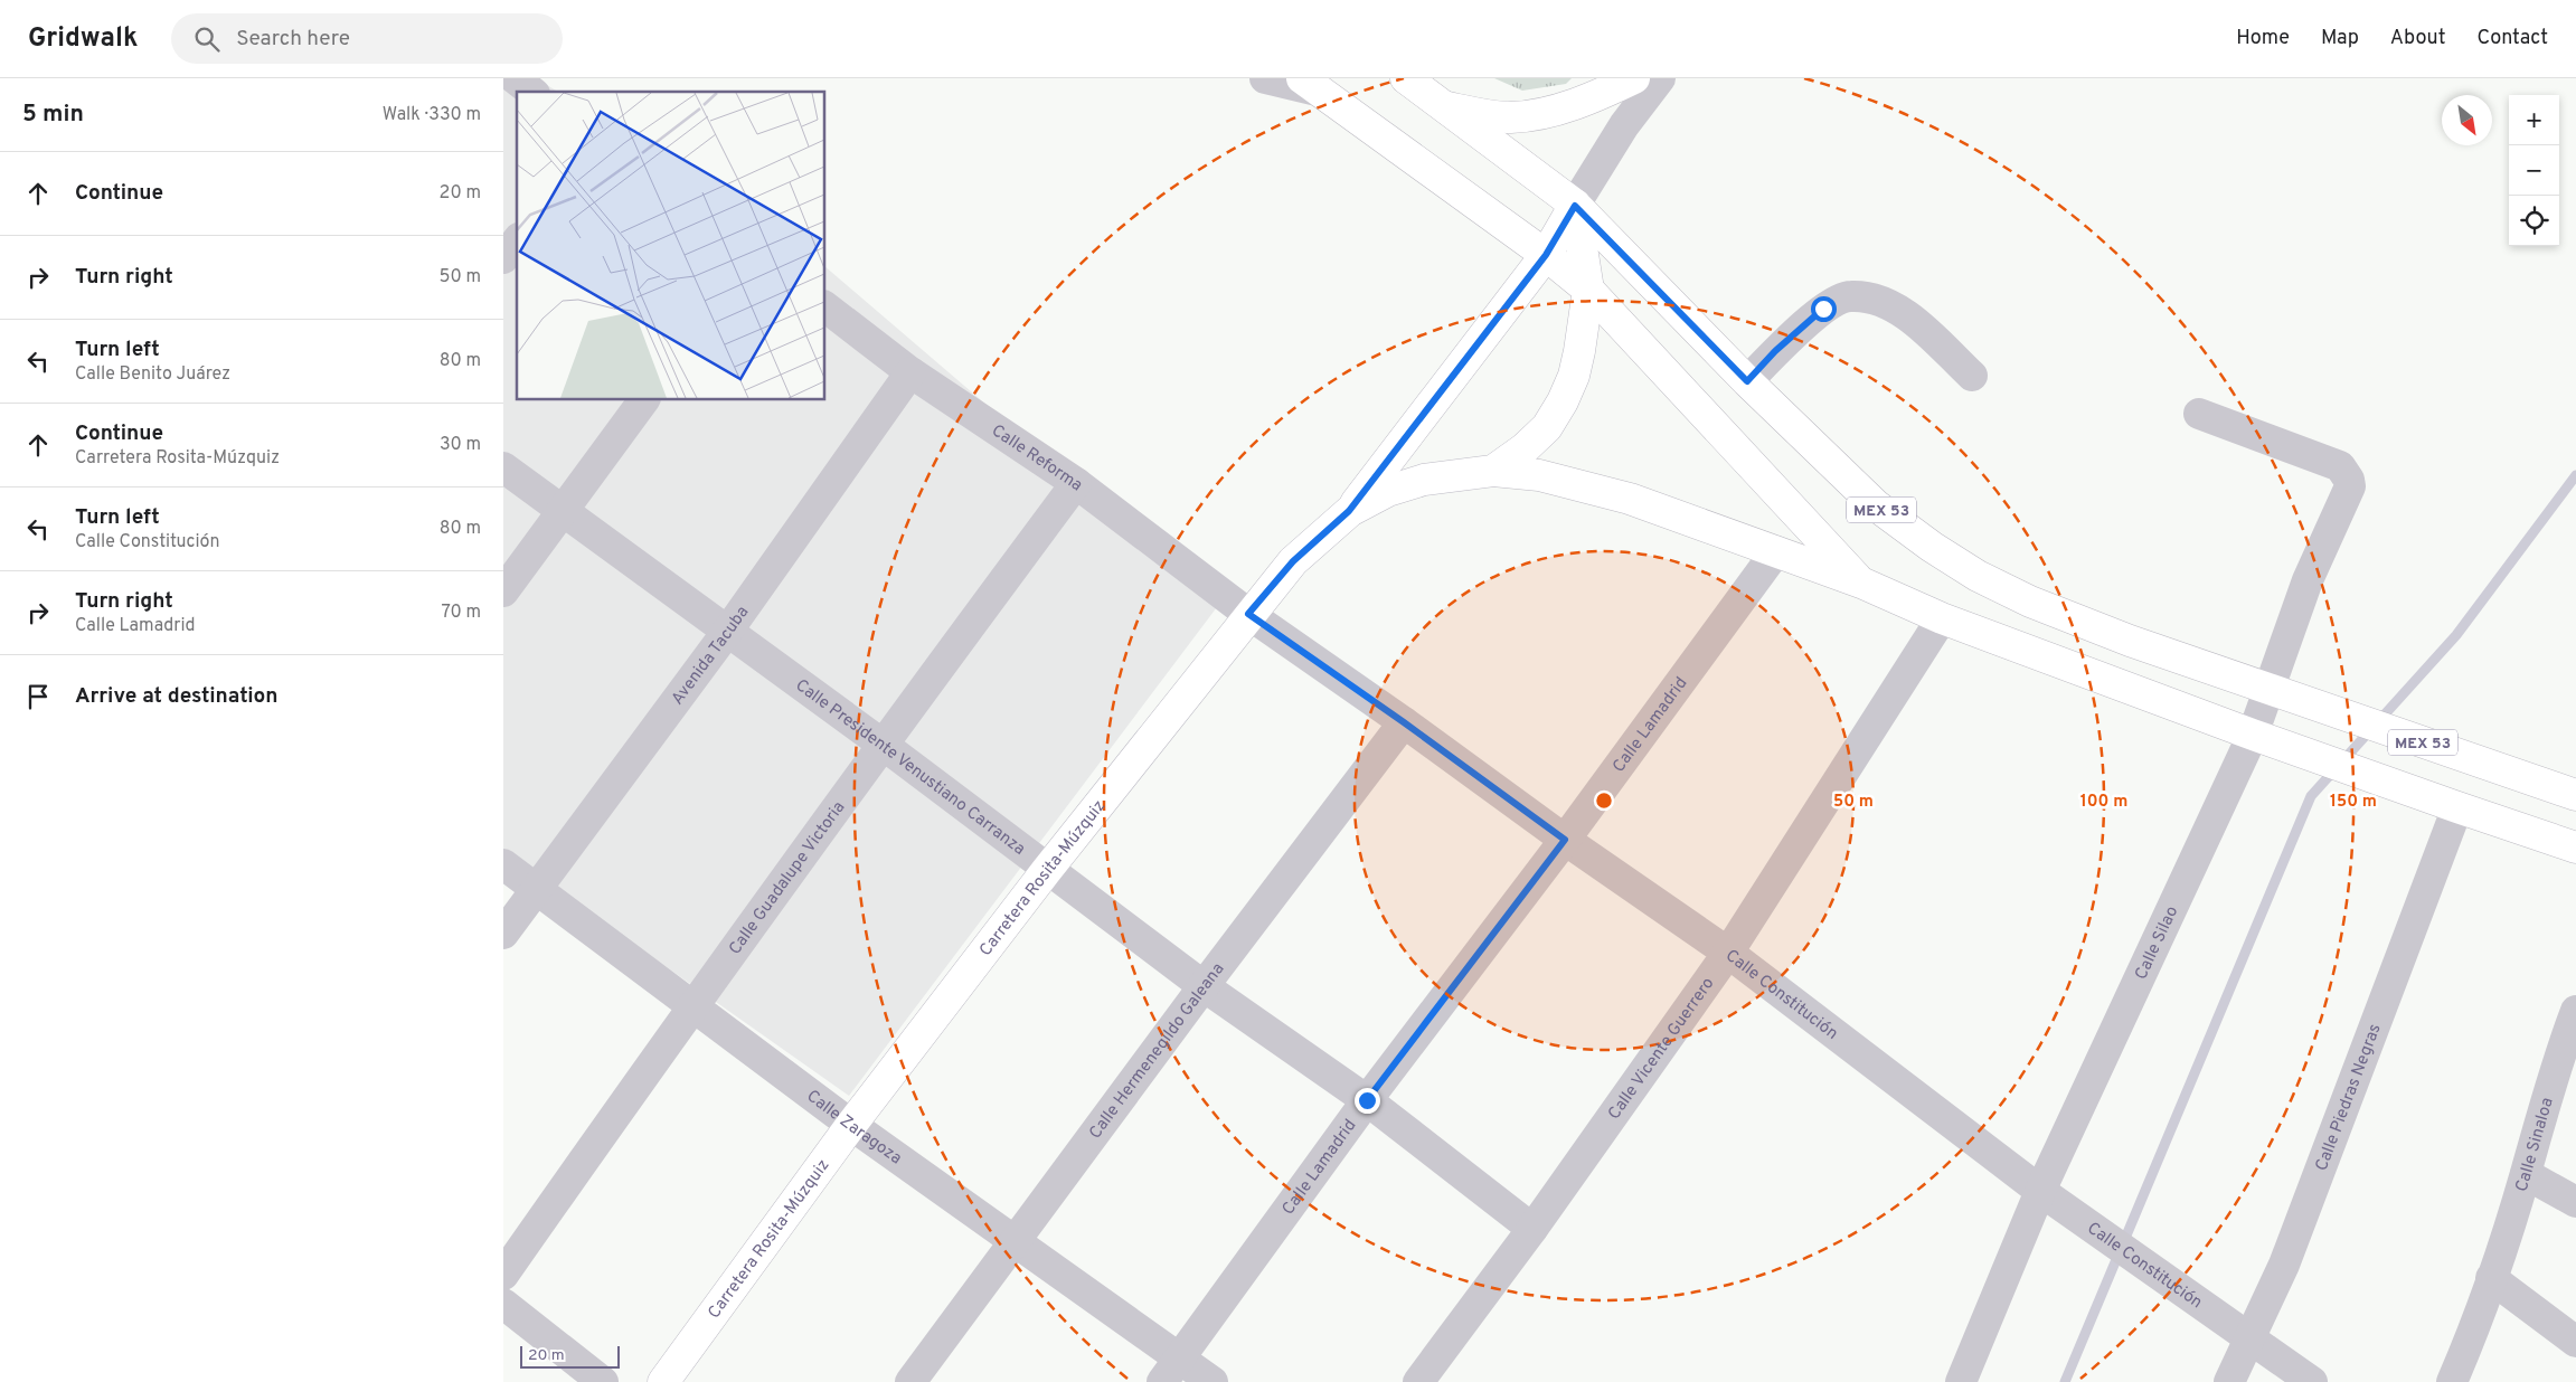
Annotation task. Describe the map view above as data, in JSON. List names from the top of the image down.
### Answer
{
  "streets": {
    "main road": ["MEX 53", "Carretera Rosita-Múzquiz"],
    "street": [
      "Calle Reforma",
      "Avenida Tacuba",
      "Calle Lamadrid",
      "Calle Presidente Venustiano Carranza",
      "Calle Guadalupe Victoria",
      "Calle Silao",
      "Calle Constitución",
      "Calle Vicente Guerrero",
      "Calle Hermenegildo Galeana",
      "Calle Piedras Negras",
      "Calle Zaragoza",
      "Calle Sinaloa"
    ]
  },
  "crossings": [
    ["Calle Reforma", "Avenida Tacuba"],
    ["Calle Reforma", "Calle Guadalupe Victoria"],
    ["Calle Reforma", "Carretera Rosita-Múzquiz"],
    ["Calle Reforma", "Calle Constitución"],
    ["MEX 53", "Calle Silao"],
    ["Avenida Tacuba", "Calle Presidente Venustiano Carranza"],
    ["Avenida Tacuba", "Calle Zaragoza"],
    ["Calle Lamadrid", "Calle Presidente Venustiano Carranza"],
    ["Calle Lamadrid", "Carretera Rosita-Múzquiz"],
    ["Calle Lamadrid", "Calle Constitución"],
    ["Calle Lamadrid", "Calle Zaragoza"],
    ["Calle Presidente Venustiano Carranza", "Calle Guadalupe Victoria"],
    ["Calle Presidente Venustiano Carranza", "Carretera Rosita-Múzquiz"],
    ["Calle Presidente Venustiano Carranza", "Calle Vicente Guerrero"],
    ["Calle Presidente Venustiano Carranza", "Calle Hermenegildo Galeana"],
    ["Calle Guadalupe Victoria", "Calle Zaragoza"],
    ["Carretera Rosita-Múzquiz", "Calle Silao"],
    ["Carretera Rosita-Múzquiz", "Calle Constitución"],
    ["Carretera Rosita-Múzquiz", "Calle Vicente Guerrero"],
    ["Carretera Rosita-Múzquiz", "Calle Piedras Negras"],
    ["Carretera Rosita-Múzquiz", "Calle Zaragoza"],
    ["Calle Silao", "Calle Constitución"],
    ["Calle Constitución", "Calle Vicente Guerrero"],
    ["Calle Constitución", "Calle Hermenegildo Galeana"],
    ["Calle Constitución", "Calle Piedras Negras"],
    ["Calle Hermenegildo Galeana", "Calle Zaragoza"]
  ],
  "scale_bar": "20 m",
  "north": "bottom right",
  "page": {
    "header": "Gridwalk",
    "search": "Search here",
    "nav": [
      "Home",
      "Map",
      "About",
      "Contact"
    ],
    "heading": ["5 min", "Walk · 330 m"],
    "map_buttons": ["+", "−"],
    "list": [
      ["Continue", "20 m"],
      ["Turn right", "50 m"],
      ["Turn left", "Calle Benito Juárez", "80 m"],
      ["Continue", "Carretera Rosita-Múzquiz", "30 m"],
      ["Turn left", "Calle Constitución", "80 m"],
      ["Turn right", "Calle Lamadrid", "70 m"],
      "Arrive at destination"
    ],
    "scale": "20 m"
  },
  "rings": ["50 m", "100 m", "150 m"]
}
